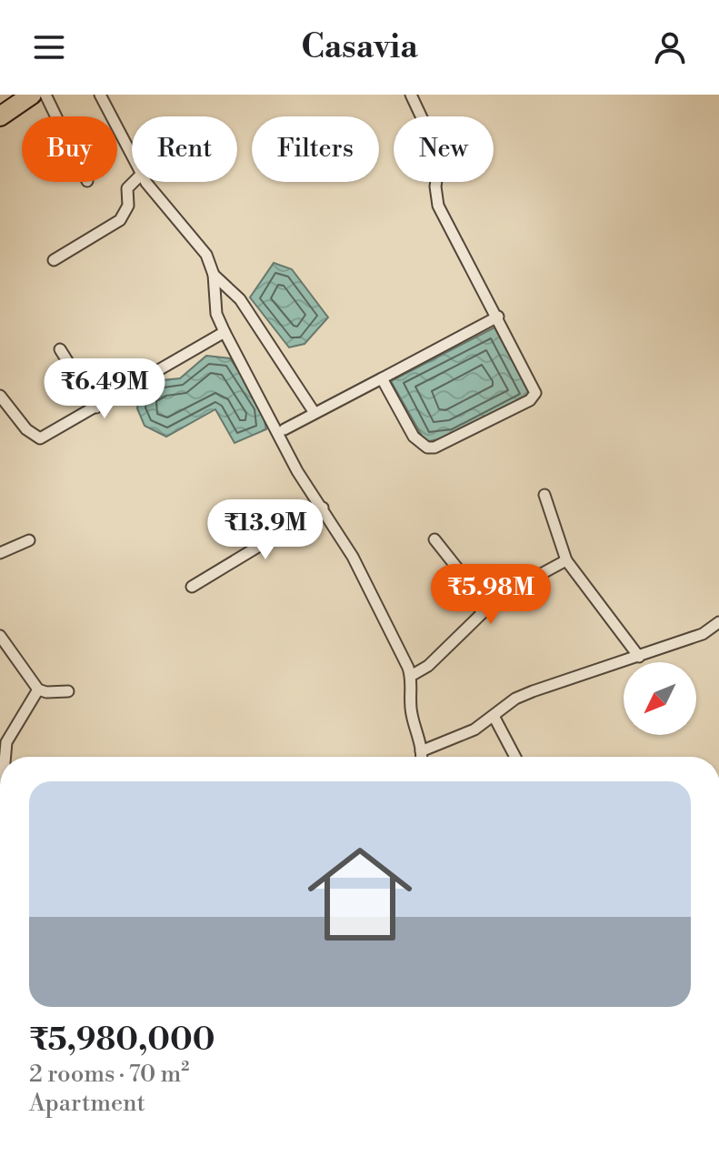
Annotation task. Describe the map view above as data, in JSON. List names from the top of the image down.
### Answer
{
  "north": "bottom left",
  "page": {
    "header": "Casavia",
    "chip": [
      "Buy",
      "Rent",
      "Filters",
      "New"
    ],
    "price": ["₹6.49M", "₹13.9M", "₹5.98M"],
    "list": [
      {
        "name": "₹5,980,000",
        "note": "2 rooms · 70 m² · Apartment"
      }
    ]
  }
}
